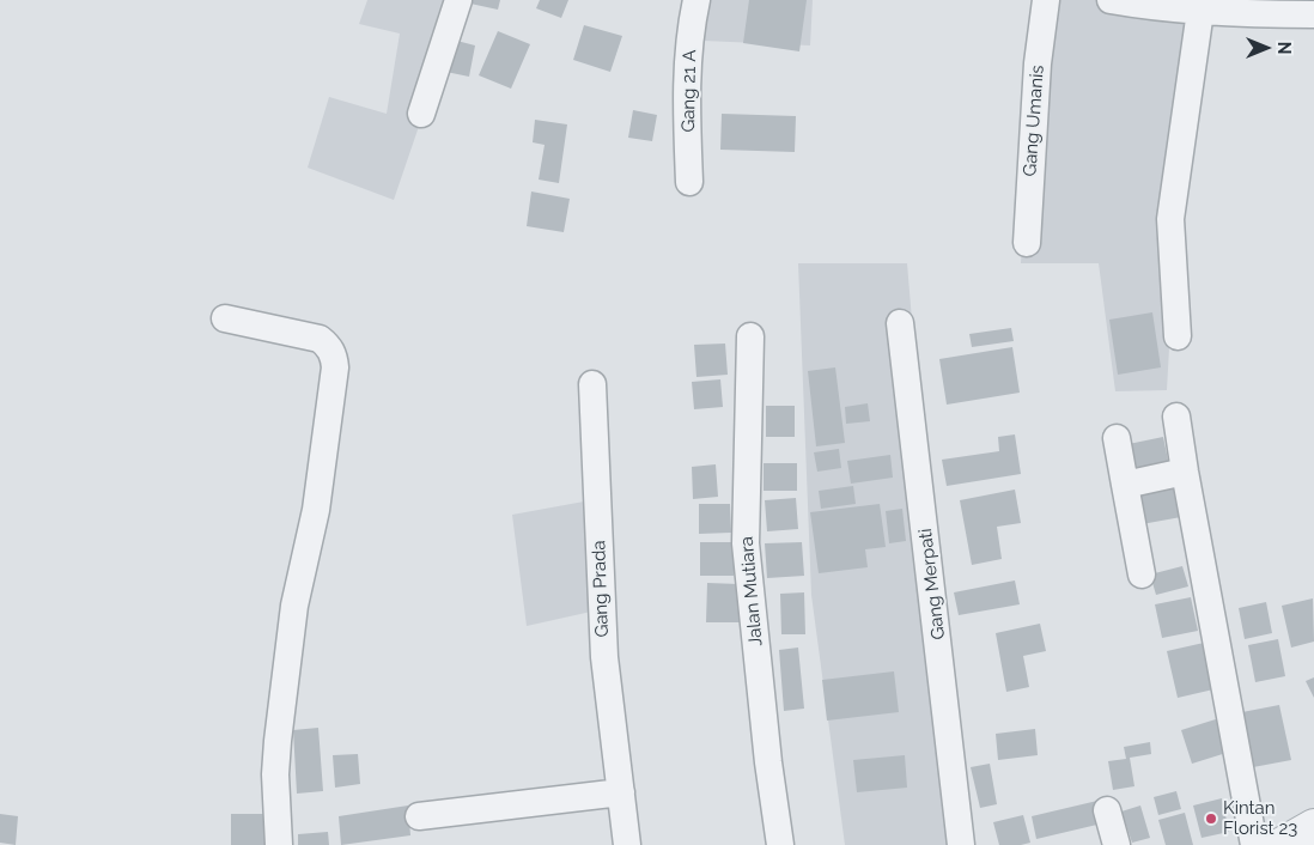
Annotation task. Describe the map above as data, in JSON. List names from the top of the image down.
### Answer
{
  "streets": {
    "street": [
      "Gang 21 A",
      "Gang Umanis",
      "Gang Merpati",
      "Gang Prada",
      "Jalan Mutiara"
    ]
  },
  "places": ["Kintan Florist 23"],
  "north": "right"
}
